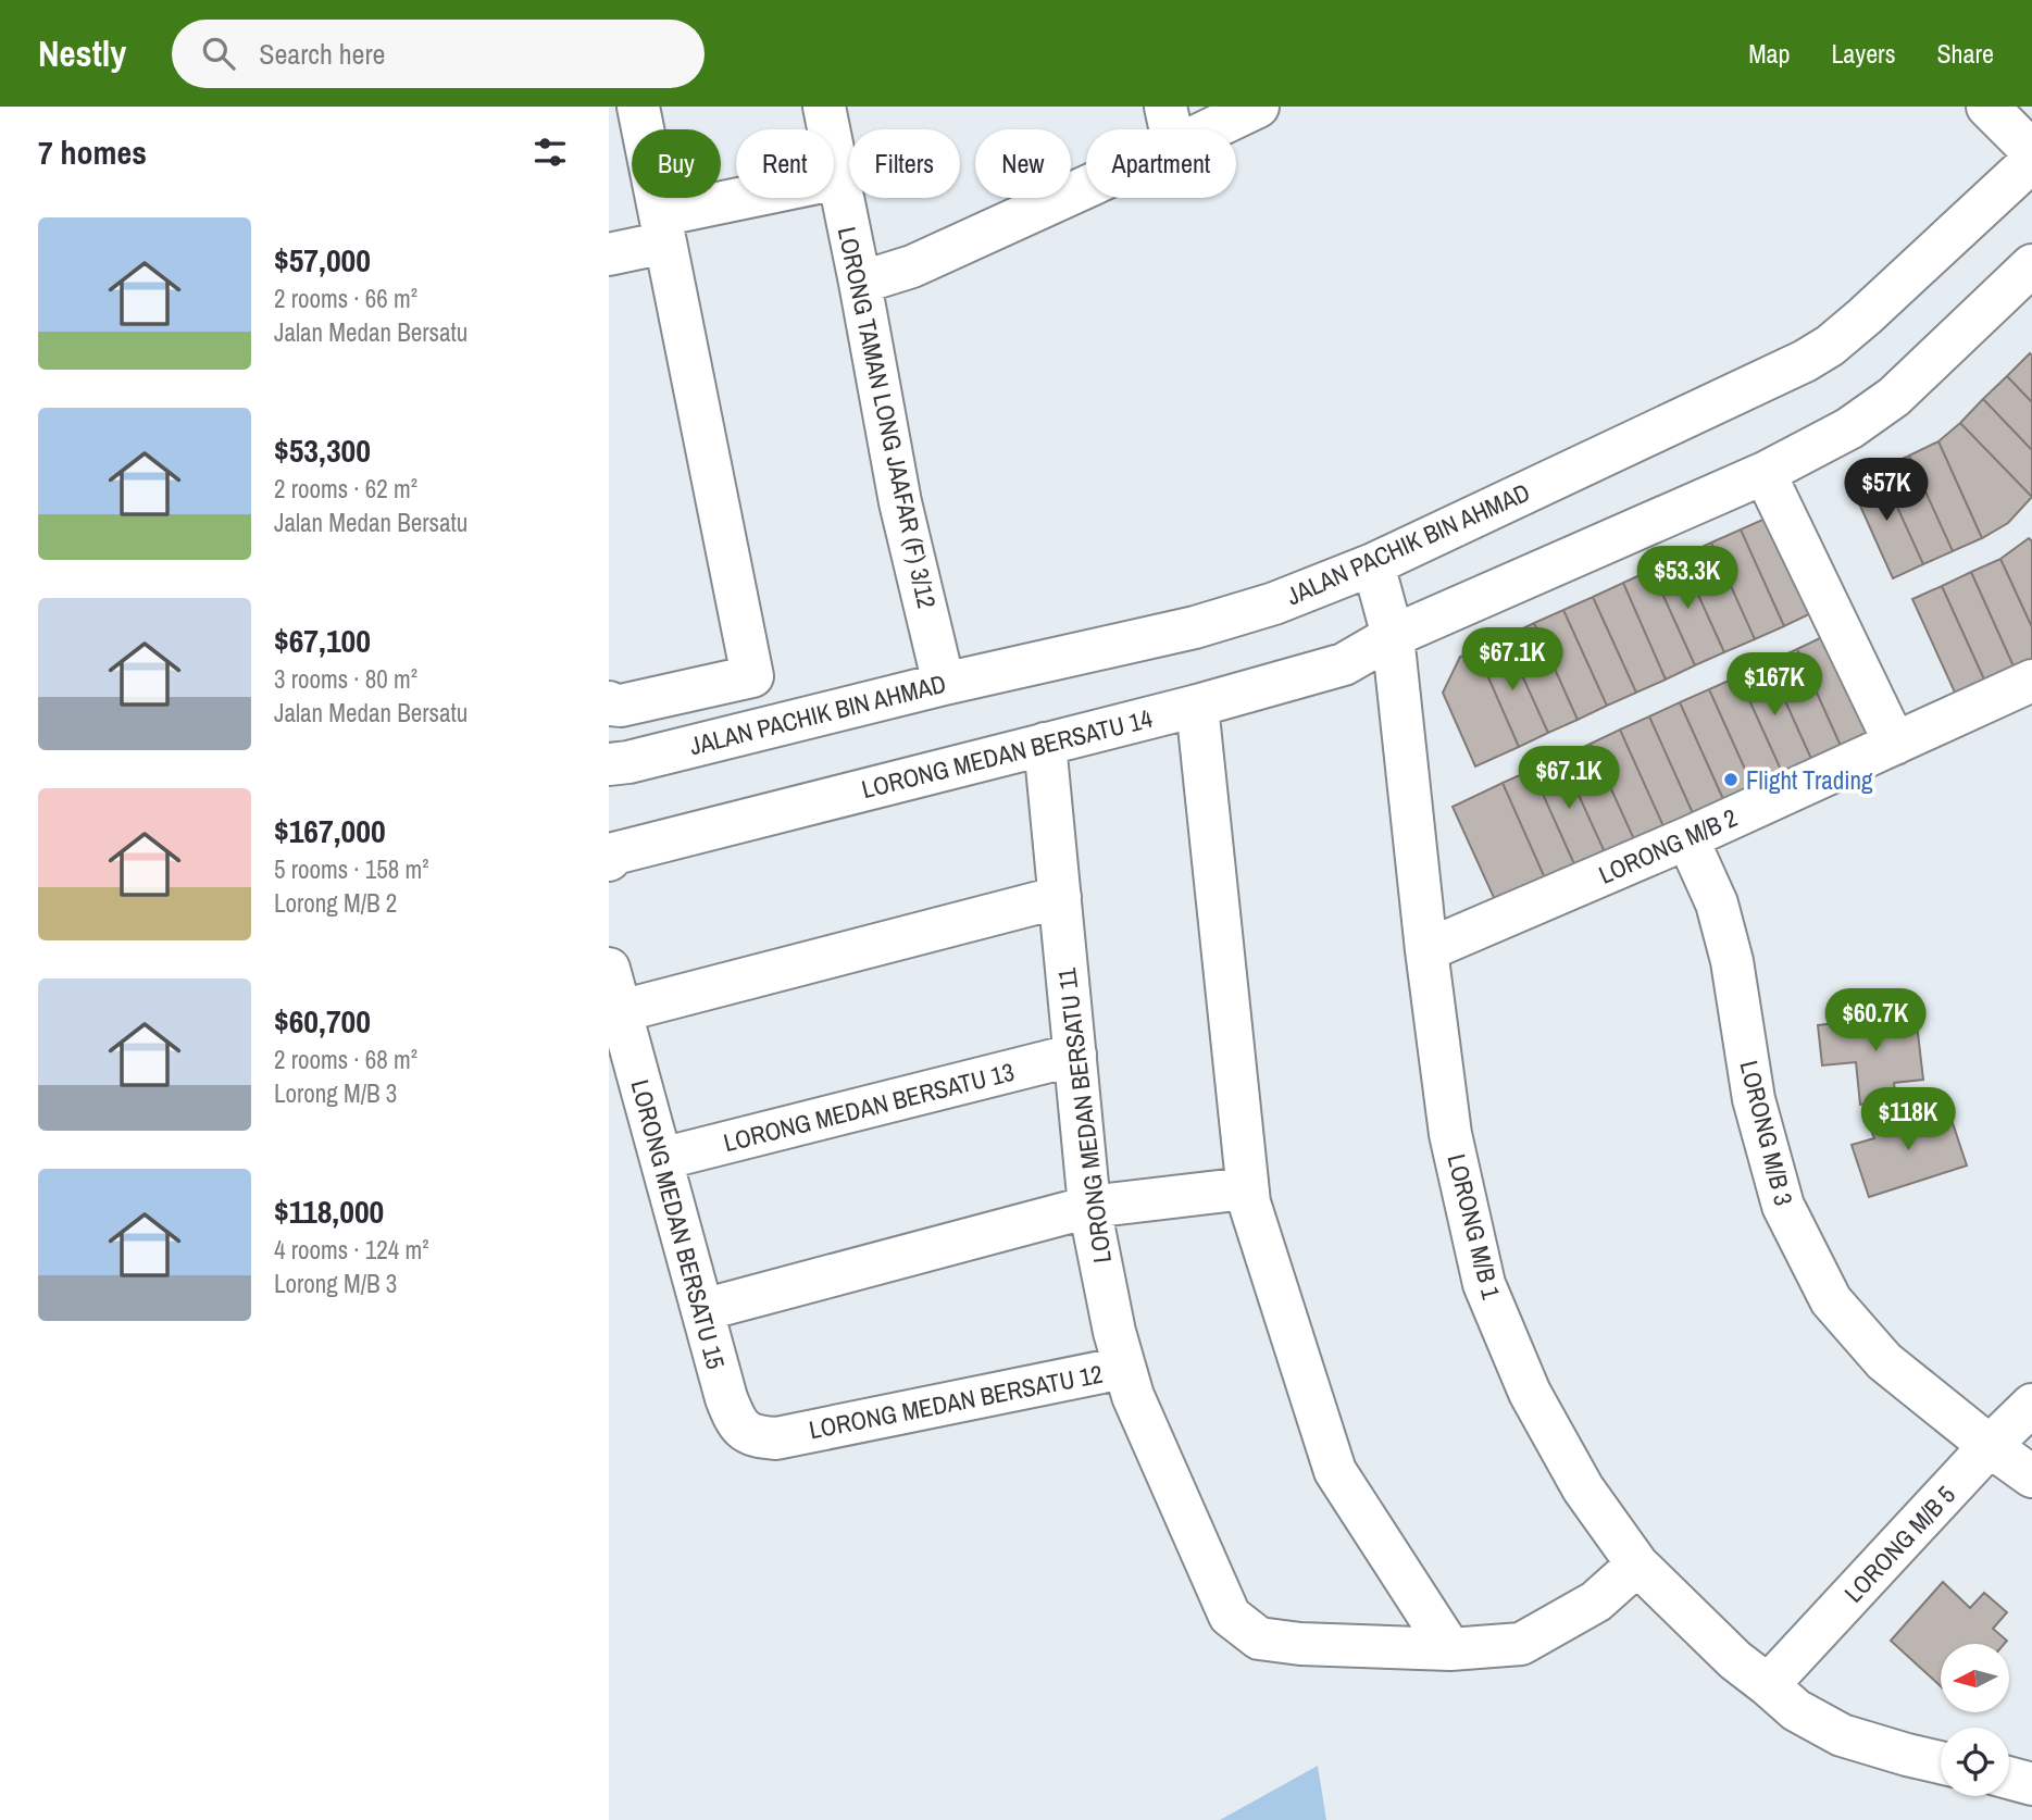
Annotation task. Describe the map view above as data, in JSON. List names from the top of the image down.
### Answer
{
  "streets": {
    "street": [
      "LORONG TAMAN LONG JAAFAR (F) 3/12",
      "JALAN PACHIK BIN AHMAD",
      "LORONG MEDAN BERSATU 14",
      "LORONG M/B 2",
      "LORONG MEDAN BERSATU 13",
      "LORONG MEDAN BERSATU 11",
      "LORONG M/B 3",
      "LORONG MEDAN BERSATU 15",
      "LORONG M/B 1",
      "LORONG MEDAN BERSATU 12",
      "LORONG M/B 5"
    ]
  },
  "crossings": [
    ["LORONG TAMAN LONG JAAFAR (F) 3/12", "JALAN PACHIK BIN AHMAD"],
    ["JALAN PACHIK BIN AHMAD", "LORONG M/B 1"],
    ["LORONG MEDAN BERSATU 14", "LORONG MEDAN BERSATU 11"],
    ["LORONG MEDAN BERSATU 14", "LORONG M/B 1"],
    ["LORONG M/B 2", "LORONG M/B 3"],
    ["LORONG M/B 2", "LORONG M/B 1"],
    ["LORONG MEDAN BERSATU 13", "LORONG MEDAN BERSATU 11"],
    ["LORONG MEDAN BERSATU 13", "LORONG MEDAN BERSATU 15"],
    ["LORONG MEDAN BERSATU 11", "LORONG M/B 1"],
    ["LORONG MEDAN BERSATU 11", "LORONG MEDAN BERSATU 12"],
    ["LORONG M/B 3", "LORONG M/B 5"],
    ["LORONG MEDAN BERSATU 15", "LORONG MEDAN BERSATU 12"],
    ["LORONG M/B 1", "LORONG M/B 5"]
  ],
  "places": ["Flight Trading"],
  "north": "left",
  "page": {
    "header": "Nestly",
    "search": "Search here",
    "nav": ["Map", "Layers", "Share"],
    "heading": "7 homes",
    "chip": [
      "Buy",
      "Rent",
      "Filters",
      "New",
      "Apartment"
    ],
    "list": [
      {
        "name": "$57,000",
        "note": "2 rooms · 66 m² · Jalan Medan Bersatu"
      },
      {
        "name": "$53,300",
        "note": "2 rooms · 62 m² · Jalan Medan Bersatu"
      },
      {
        "name": "$67,100",
        "note": "3 rooms · 80 m² · Jalan Medan Bersatu"
      },
      {
        "name": "$167,000",
        "note": "5 rooms · 158 m² · Lorong M/B 2"
      },
      {
        "name": "$60,700",
        "note": "2 rooms · 68 m² · Lorong M/B 3"
      },
      {
        "name": "$118,000",
        "note": "4 rooms · 124 m² · Lorong M/B 3"
      }
    ],
    "price": [
      "$57K",
      "$53.3K",
      "$67.1K",
      "$167K",
      "$67.1K",
      "$60.7K",
      "$118K"
    ]
  }
}
